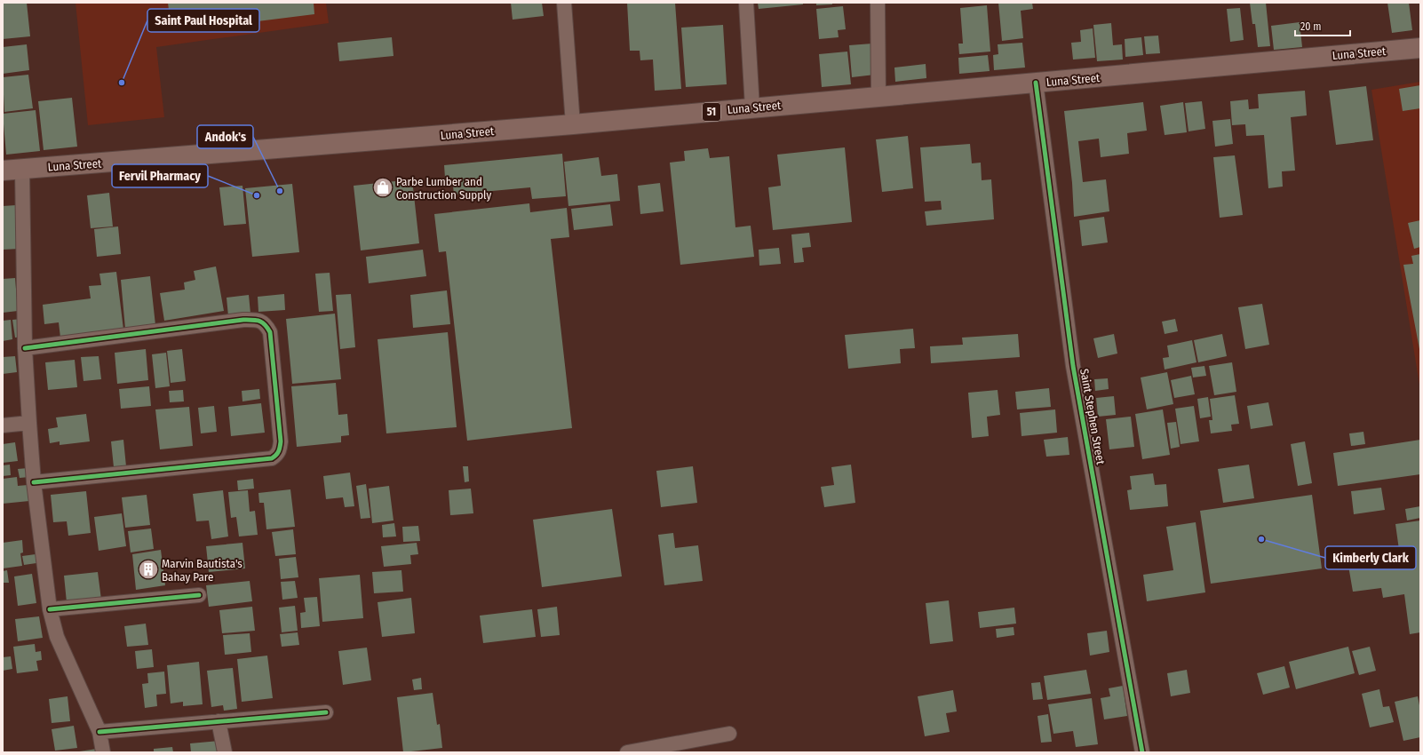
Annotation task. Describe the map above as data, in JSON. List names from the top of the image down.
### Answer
{
  "streets": {
    "main road": ["Luna Street", "51"],
    "street": ["Saint Stephen Street"]
  },
  "crossings": [
    ["Luna Street", "Saint Stephen Street"]
  ],
  "places": {
    "other": [
      "Saint Paul Hospital",
      "Andok's",
      "Fervil Pharmacy",
      "Kimberly Clark"
    ],
    "shop": ["Parbe Lumber and Construction Supply"],
    "building": ["Marvin Bautista's Bahay Pare"]
  },
  "scale_bar": "20 m"
}
